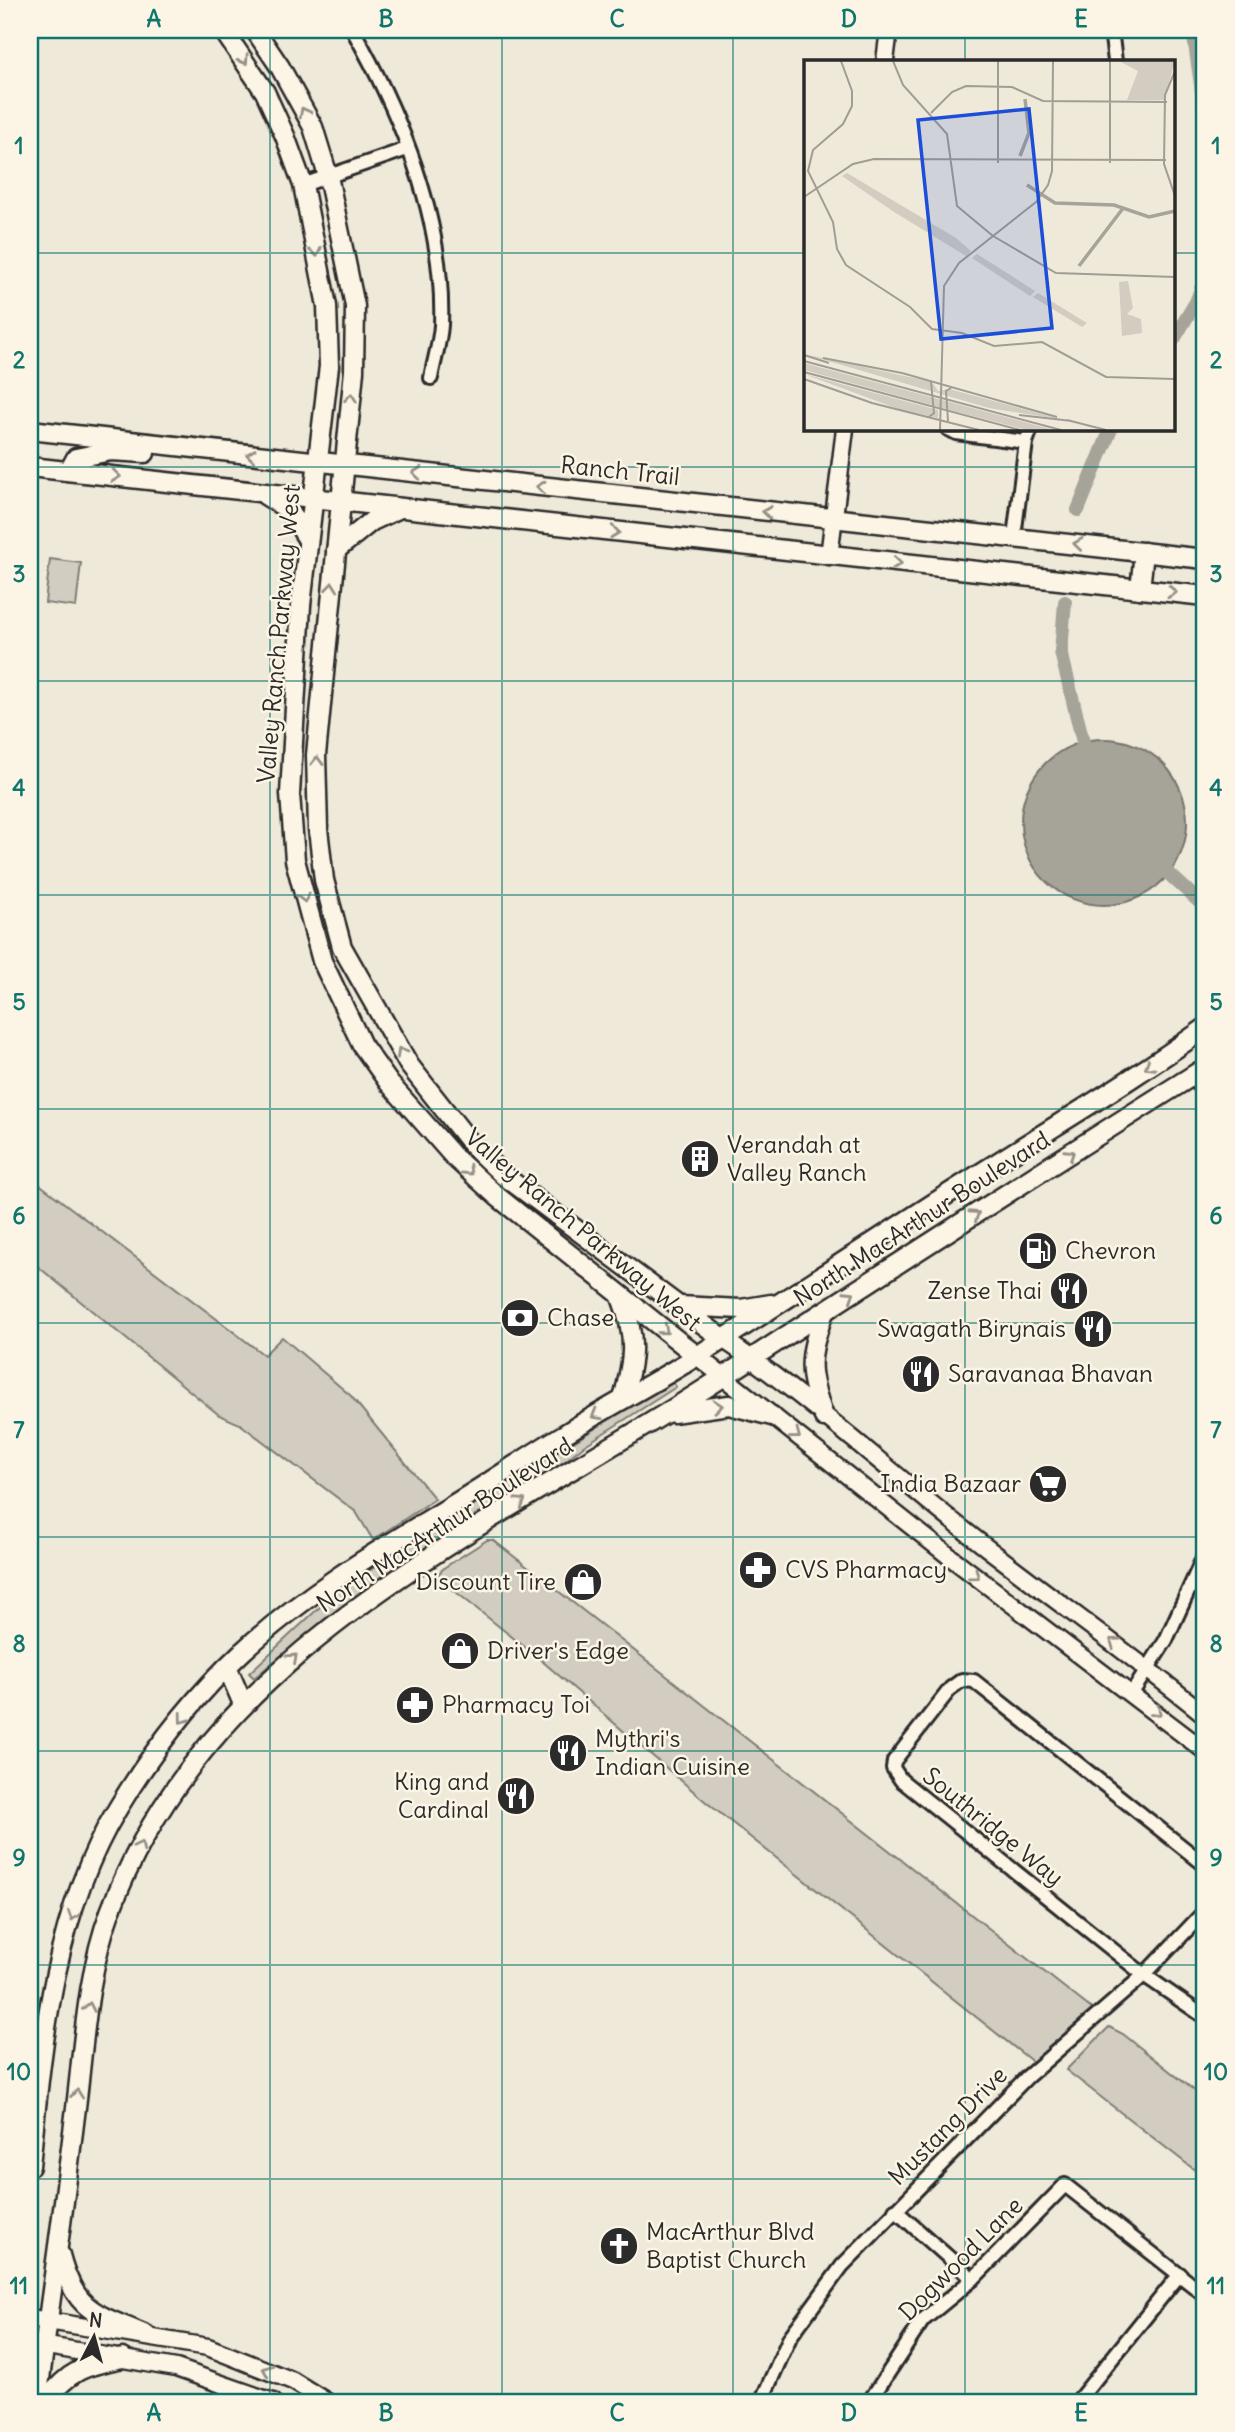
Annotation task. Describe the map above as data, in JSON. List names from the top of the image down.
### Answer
{
  "streets": {
    "main road": ["Ranch Trail", "Valley Ranch Parkway West", "North MacArthur Boulevard"],
    "street": ["Southridge Way", "Mustang Drive", "Dogwood Lane"]
  },
  "crossings": [
    ["Ranch Trail", "Valley Ranch Parkway West"],
    ["Valley Ranch Parkway West", "North MacArthur Boulevard"],
    ["Southridge Way", "Mustang Drive"]
  ],
  "places": {
    "building": ["Verandah at Valley Ranch"],
    "fuel station": ["Chevron"],
    "restaurant": [
      "Zense Thai",
      "Swagath Birynais",
      "Saravanaa Bhavan",
      "Mythri's Indian Cuisine",
      "King and Cardinal"
    ],
    "bank": ["Chase"],
    "supermarket": ["India Bazaar"],
    "pharmacy": ["CVS Pharmacy", "Pharmacy Toi"],
    "shop": ["Discount Tire", "Driver's Edge"],
    "church": ["MacArthur Blvd Baptist Church"]
  },
  "north": "top",
  "grid": {
    "columns": [
      "A",
      "B",
      "C",
      "D",
      "E"
    ],
    "rows": [
      "1",
      "2",
      "3",
      "4",
      "5",
      "6",
      "7",
      "8",
      "9",
      "10",
      "11"
    ]
  }
}
